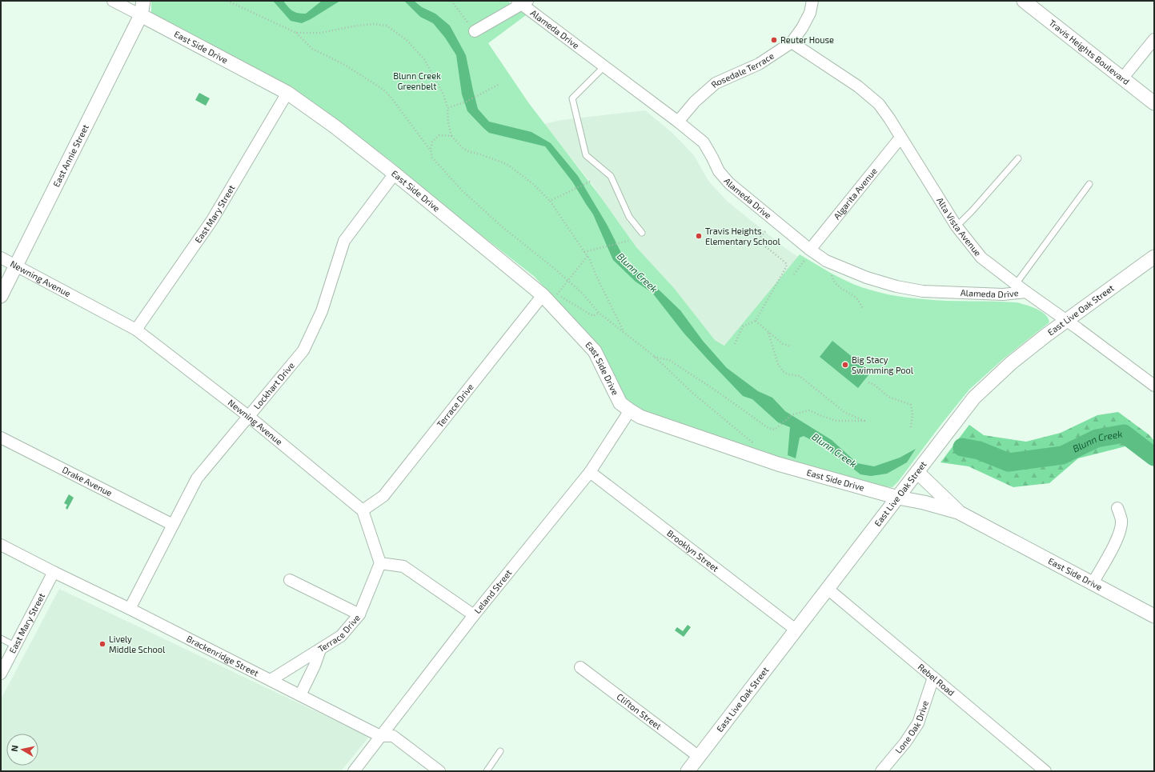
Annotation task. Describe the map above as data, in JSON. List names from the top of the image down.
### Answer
{
  "streets": {
    "street": [
      "Alameda Drive",
      "East Side Drive",
      "Travis Heights Boulevard",
      "Rosedale Terrace",
      "East Annie Street",
      "Algarita Avenue",
      "East Mary Street",
      "Alta Vista Avenue",
      "Newning Avenue",
      "East Live Oak Street",
      "Lockhart Drive",
      "Terrace Drive",
      "Drake Avenue",
      "Brooklyn Street",
      "Leland Street",
      "Brackenridge Street",
      "Rebel Road",
      "Clifton Street",
      "Lone Oak Drive"
    ]
  },
  "crossings": [
    ["Alameda Drive", "Rosedale Terrace"],
    ["Alameda Drive", "Algarita Avenue"],
    ["Alameda Drive", "Alta Vista Avenue"],
    ["East Side Drive", "East Annie Street"],
    ["East Side Drive", "East Mary Street"],
    ["East Side Drive", "East Live Oak Street"],
    ["East Side Drive", "Lockhart Drive"],
    ["East Side Drive", "Terrace Drive"],
    ["East Side Drive", "Leland Street"],
    ["Rosedale Terrace", "Alta Vista Avenue"],
    ["East Annie Street", "Newning Avenue"],
    ["Algarita Avenue", "Alta Vista Avenue"],
    ["East Mary Street", "Newning Avenue"],
    ["East Mary Street", "Brackenridge Street"],
    ["Alta Vista Avenue", "East Live Oak Street"],
    ["Newning Avenue", "Lockhart Drive"],
    ["Newning Avenue", "Terrace Drive"],
    ["East Live Oak Street", "Brooklyn Street"],
    ["East Live Oak Street", "Rebel Road"],
    ["East Live Oak Street", "Clifton Street"],
    ["Lockhart Drive", "Drake Avenue"],
    ["Lockhart Drive", "Brackenridge Street"],
    ["Terrace Drive", "Brackenridge Street"],
    ["Brooklyn Street", "Leland Street"],
    ["Leland Street", "Brackenridge Street"],
    ["Rebel Road", "Lone Oak Drive"]
  ],
  "water": ["Blunn Creek"],
  "parks": ["Blunn Creek Greenbelt"],
  "places": [
    "Reuter House",
    "Travis Heights Elementary School",
    "Big Stacy Swimming Pool",
    "Lively Middle School"
  ],
  "north": "left"
}
